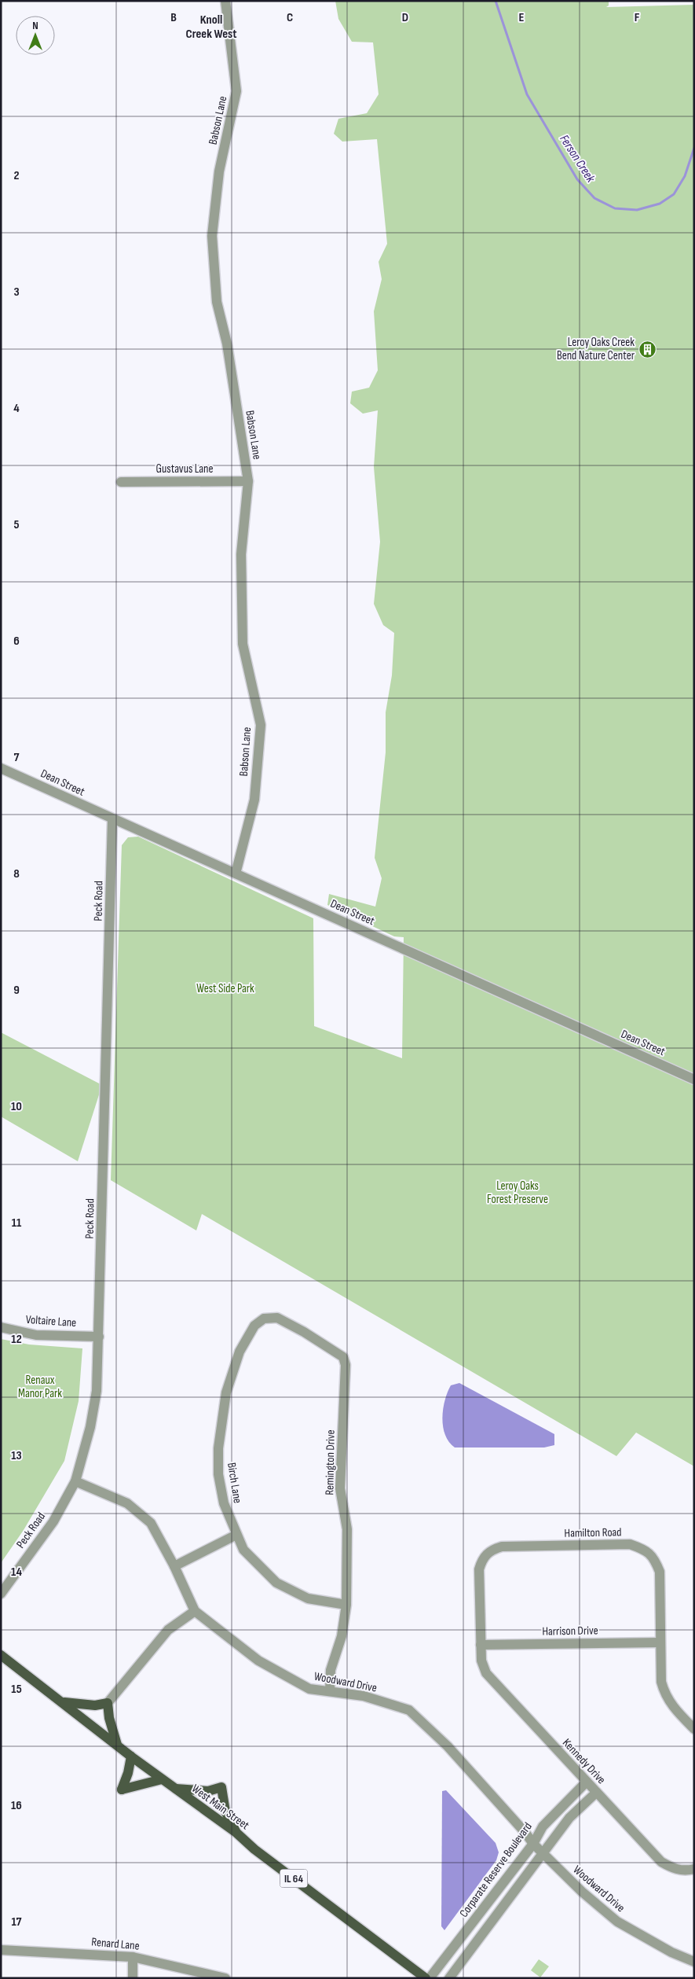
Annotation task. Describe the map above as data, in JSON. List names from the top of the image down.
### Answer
{
  "streets": {
    "main road": ["West Main Street", "IL 64"],
    "street": [
      "Babson Lane",
      "Gustavus Lane",
      "Dean Street",
      "Peck Road",
      "Voltaire Lane",
      "Remington Drive",
      "Birch Lane",
      "Hamilton Road",
      "Harrison Drive",
      "Woodward Drive",
      "Kennedy Drive",
      "Corparate Reserve Boulevard",
      "Renard Lane"
    ]
  },
  "crossings": [
    ["Babson Lane", "Gustavus Lane"],
    ["Babson Lane", "Dean Street"],
    ["Dean Street", "Peck Road"],
    ["Peck Road", "Voltaire Lane"],
    ["Peck Road", "Woodward Drive"],
    ["Remington Drive", "Birch Lane"],
    ["Remington Drive", "Woodward Drive"],
    ["Hamilton Road", "Harrison Drive"],
    ["Hamilton Road", "Kennedy Drive"],
    ["Harrison Drive", "Kennedy Drive"],
    ["Woodward Drive", "Corparate Reserve Boulevard"],
    ["Kennedy Drive", "Corparate Reserve Boulevard"]
  ],
  "districts": ["Knoll Creek West"],
  "water": ["Ferson Creek"],
  "parks": ["West Side Park", "Leroy Oaks Forest Preserve", "Renaux Manor Park"],
  "places": {
    "building": ["Leroy Oaks Creek Bend Nature Center"]
  },
  "north": "top",
  "grid": {
    "columns": [
      "B",
      "C",
      "D",
      "E",
      "F"
    ],
    "rows": [
      "2",
      "3",
      "4",
      "5",
      "6",
      "7",
      "8",
      "9",
      "10",
      "11",
      "12",
      "13",
      "14",
      "15",
      "16",
      "17"
    ]
  }
}
